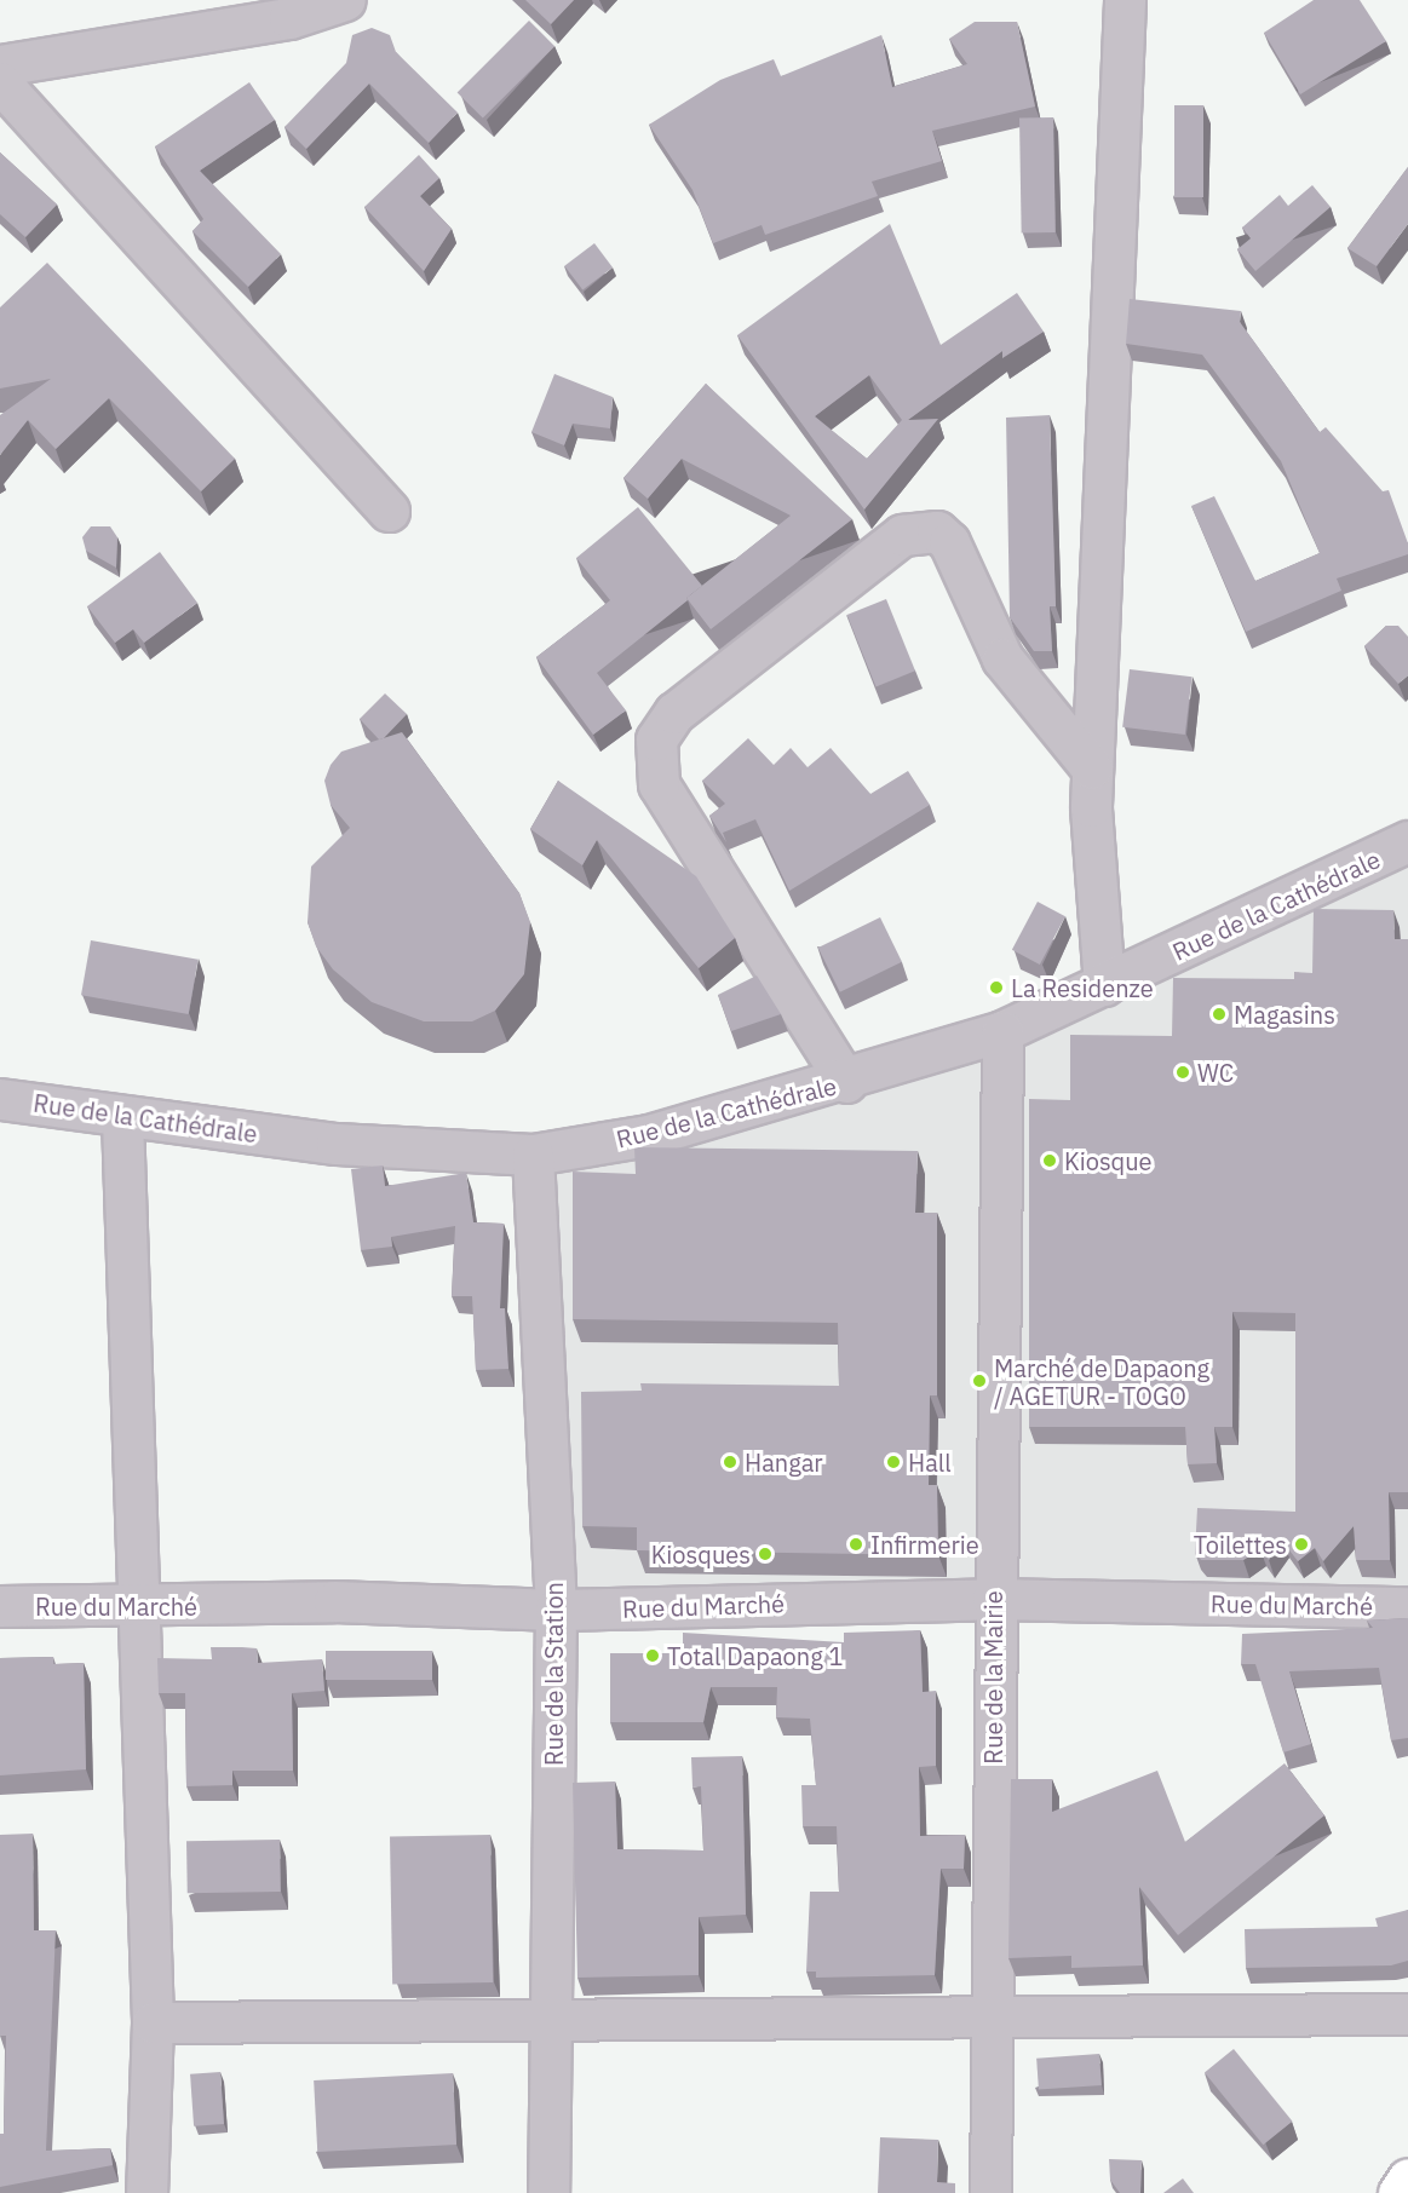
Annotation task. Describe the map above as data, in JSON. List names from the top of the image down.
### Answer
{
  "streets": {
    "street": [
      "Rue de la Cathédrale",
      "Rue du Marché",
      "Rue de la Station",
      "Rue de la Mairie"
    ]
  },
  "crossings": [
    ["Rue de la Cathédrale", "Rue de la Station"],
    ["Rue de la Cathédrale", "Rue de la Mairie"],
    ["Rue du Marché", "Rue de la Station"],
    ["Rue du Marché", "Rue de la Mairie"]
  ],
  "places": [
    "La Residenze",
    "Magasins",
    "WC",
    "Kiosque",
    "Marché de Dapaong / AGETUR - TOGO",
    "Hangar",
    "Hall",
    "Infirmerie",
    "Toilettes",
    "Kiosques",
    "Total Dapaong 1"
  ]
}
